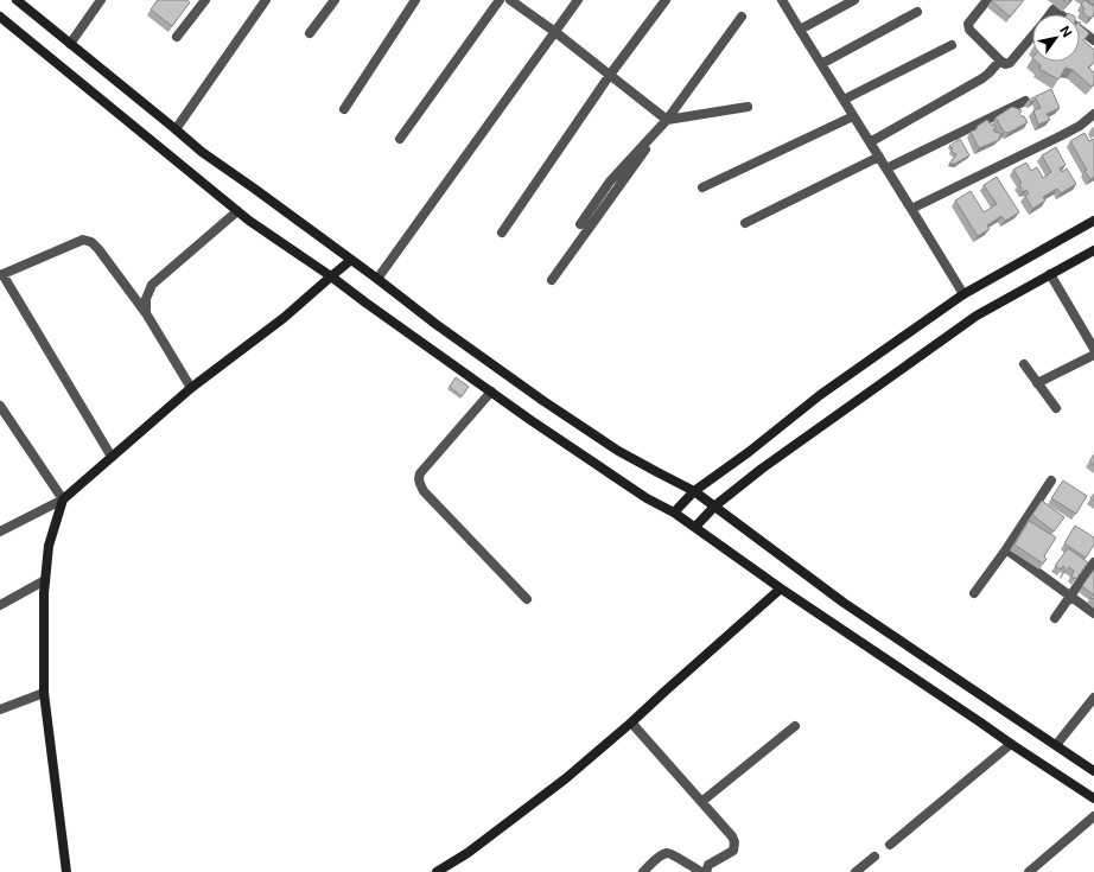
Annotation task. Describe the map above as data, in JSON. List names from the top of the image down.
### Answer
{
  "north": "top right"
}
